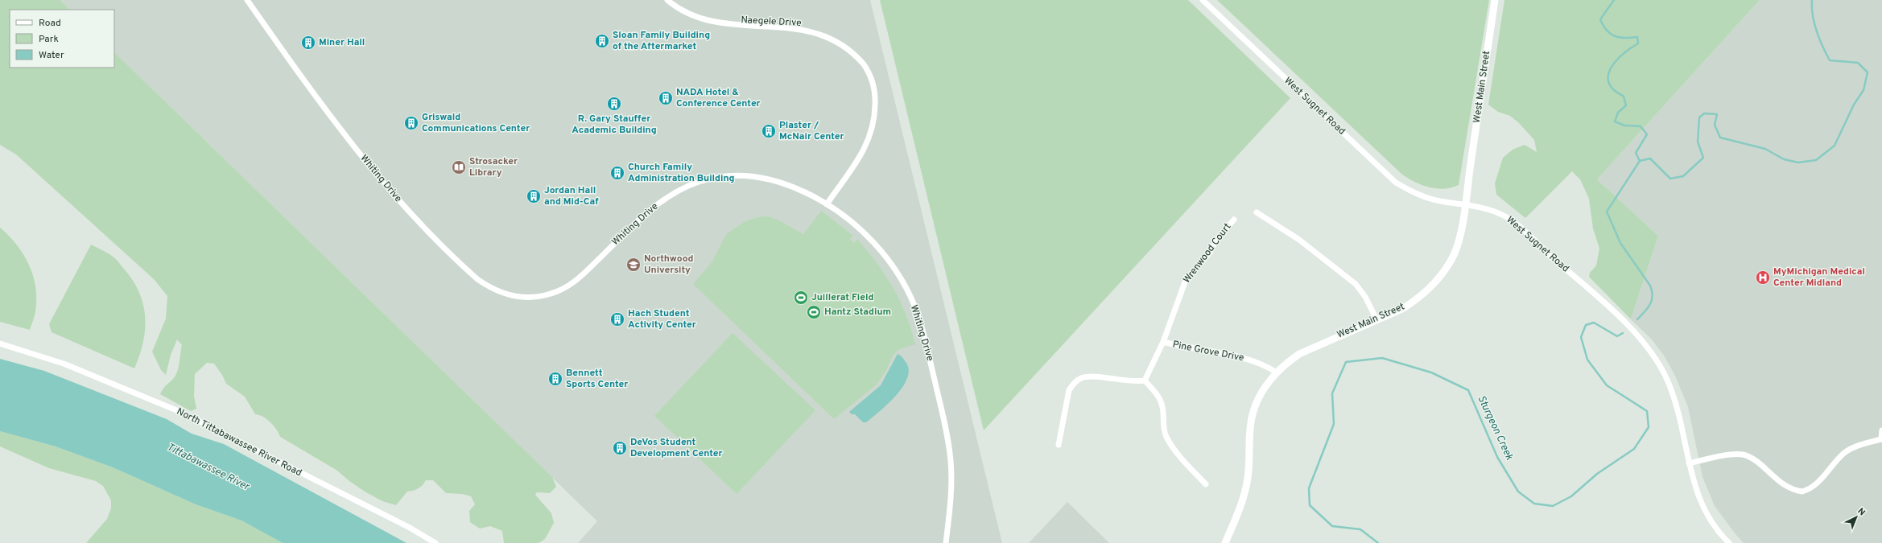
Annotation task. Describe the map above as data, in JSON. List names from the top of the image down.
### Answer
{
  "streets": {
    "street": [
      "Naegele Drive",
      "West Main Street",
      "West Sugnet Road",
      "Whiting Drive",
      "Wrenwood Court",
      "Pine Grove Drive",
      "North Tittabawassee River Road"
    ]
  },
  "crossings": [
    ["Naegele Drive", "Whiting Drive"],
    ["West Main Street", "West Sugnet Road"],
    ["West Main Street", "Pine Grove Drive"],
    ["Wrenwood Court", "Pine Grove Drive"]
  ],
  "water": ["Sturgeon Creek", "Tittabawassee River"],
  "places": {
    "building": [
      "Sloan Family Building of the Aftermarket",
      "Miner Hall",
      "NADA Hotel & Conference Center",
      "R. Gary Stauffer Academic Building",
      "Griswald Communications Center",
      "Plaster / McNair Center",
      "Church Family Administration Building",
      "Jordan Hall and Mid-Caf",
      "Hach Student Activity Center",
      "Bennett Sports Center",
      "DeVos Student Development Center"
    ],
    "library": ["Strosacker Library"],
    "school or university": ["Northwood University"],
    "hospital": ["MyMichigan Medical Center Midland"],
    "sports": ["Juillerat Field", "Hantz Stadium"]
  },
  "legend": ["Road", "Park", "Water"],
  "north": "top right"
}
